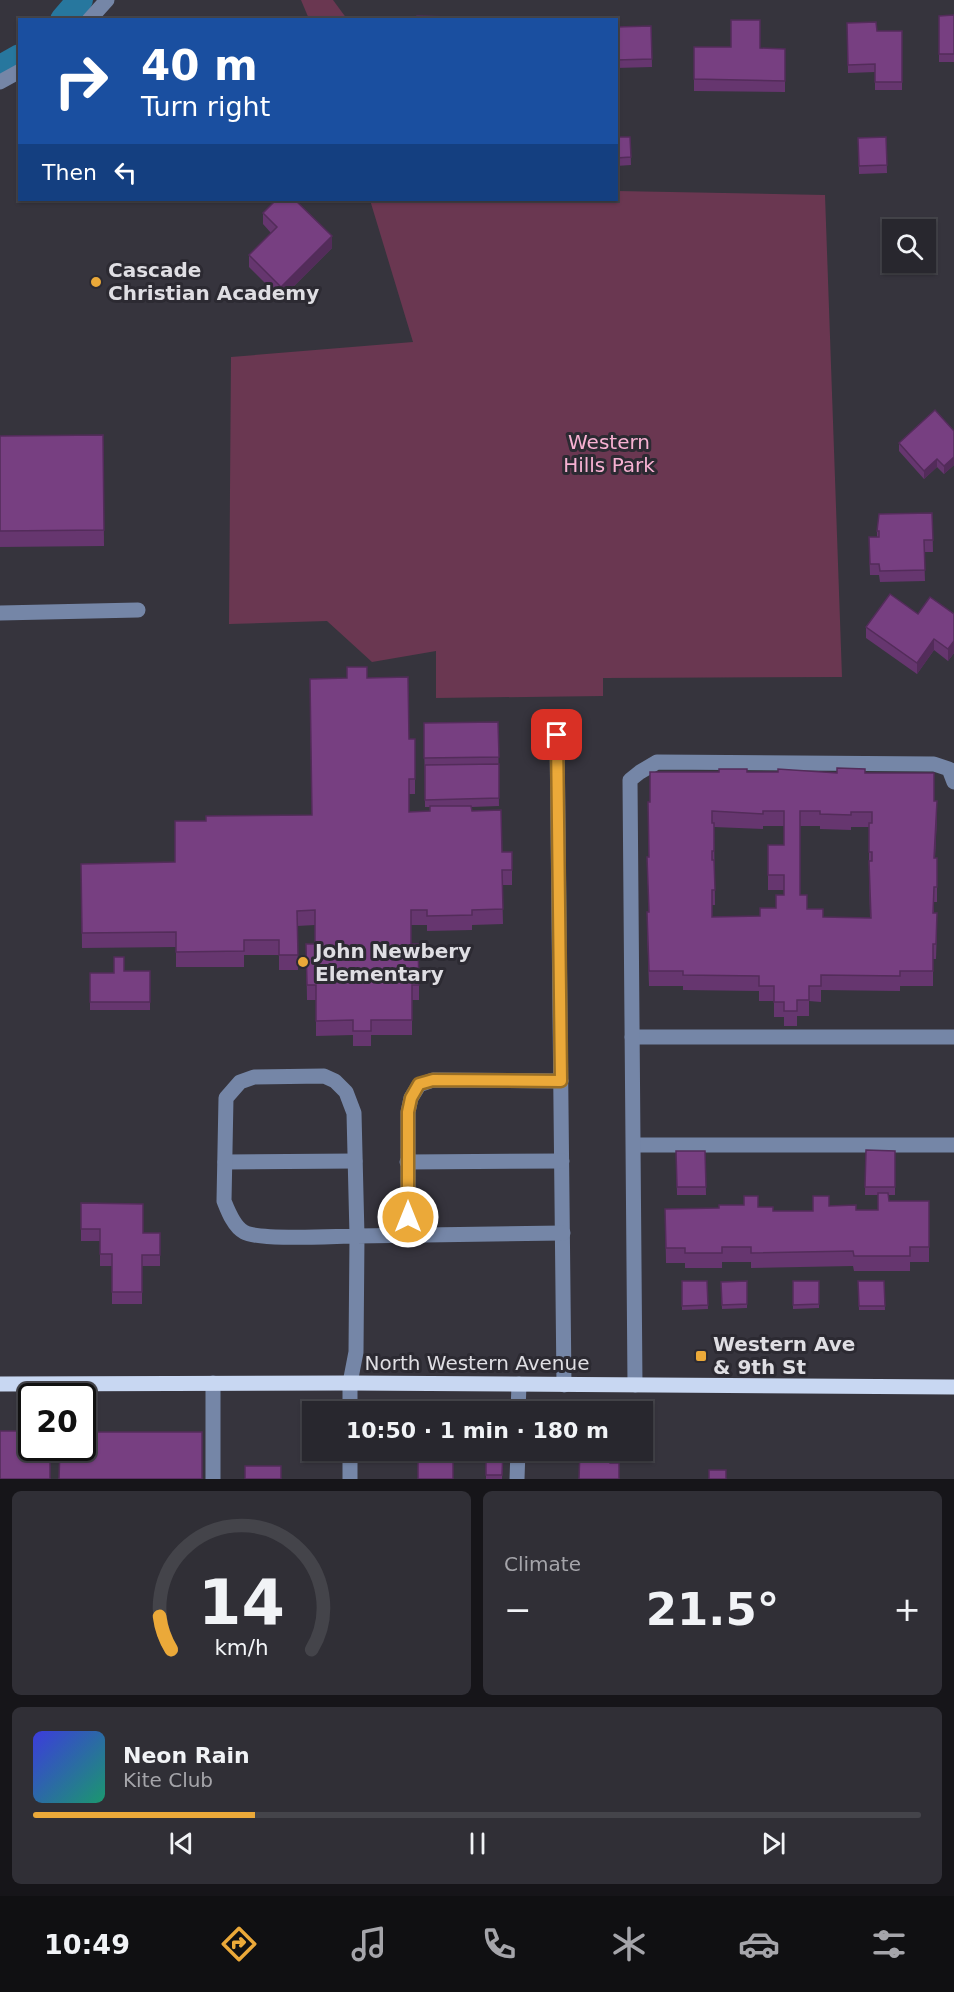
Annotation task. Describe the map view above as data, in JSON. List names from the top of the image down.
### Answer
{
  "streets": {
    "main road": ["North Western Avenue"]
  },
  "parks": ["Western Hills Park"],
  "places": {
    "other": ["Cascade Christian Academy", "John Newbery Elementary"],
    "transit": ["Western Ave & 9th St"]
  },
  "page": {
    "turn": ["40 m", "Turn right"],
    "then": "Then",
    "limit": "20",
    "trip": "10:50 · 1 min · 180 m",
    "tile": "Climate",
    "heat": ["−", "21.5°", "+"],
    "song": ["Neon Rain", "Kite Club"],
    "tabs": "10:49",
    "gauge": ["14", "km/h"]
  }
}
